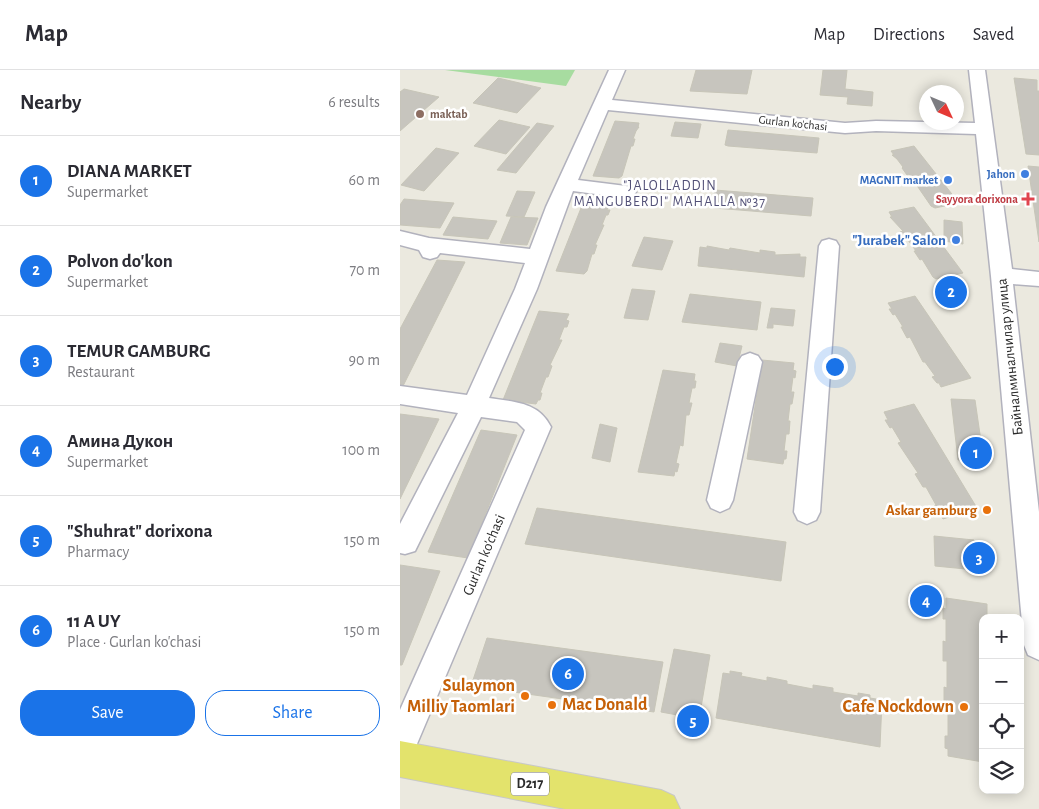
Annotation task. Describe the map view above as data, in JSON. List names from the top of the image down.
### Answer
{
  "streets": {
    "main road": ["D217"],
    "street": ["Gurlan ko'chasi", "Байналминалчилар улица"]
  },
  "crossings": [
    ["Gurlan ko'chasi", "Байналминалчилар улица"]
  ],
  "districts": ["\"JALOLLADDIN MANGUBERDI\" MAHALLA №37"],
  "places": {
    "other": [
      "maktab",
      "Jahon",
      "MAGNIT market",
      "\"Jurabek\" Salon",
      "Askar gamburg",
      "Sulaymon Milliy Taomlari",
      "Mac Donald",
      "Cafe Nockdown"
    ],
    "health": ["Sayyora dorixona"]
  },
  "north": "bottom right",
  "page": {
    "header": "Map",
    "nav": ["Map", "Directions", "Saved"],
    "heading": ["Nearby", "6 results"],
    "list": [
      {
        "mark": "1",
        "name": "DIANA MARKET",
        "note": "Supermarket",
        "value": "60 m"
      },
      {
        "mark": "2",
        "name": "Polvon do'kon",
        "note": "Supermarket",
        "value": "70 m"
      },
      {
        "mark": "3",
        "name": "TEMUR GAMBURG",
        "note": "Restaurant",
        "value": "90 m"
      },
      {
        "mark": "4",
        "name": "Амина Дукон",
        "note": "Supermarket",
        "value": "100 m"
      },
      {
        "mark": "5",
        "name": "\"Shuhrat\" dorixona",
        "note": "Pharmacy",
        "value": "150 m"
      },
      {
        "mark": "6",
        "name": "11 A UY",
        "note": "Place · Gurlan ko'chasi",
        "value": "150 m"
      }
    ],
    "pins": [
      "2",
      "1",
      "3",
      "4",
      "6",
      "5"
    ],
    "map_buttons": ["+", "−"],
    "buttons": ["Save", "Share"]
  }
}
